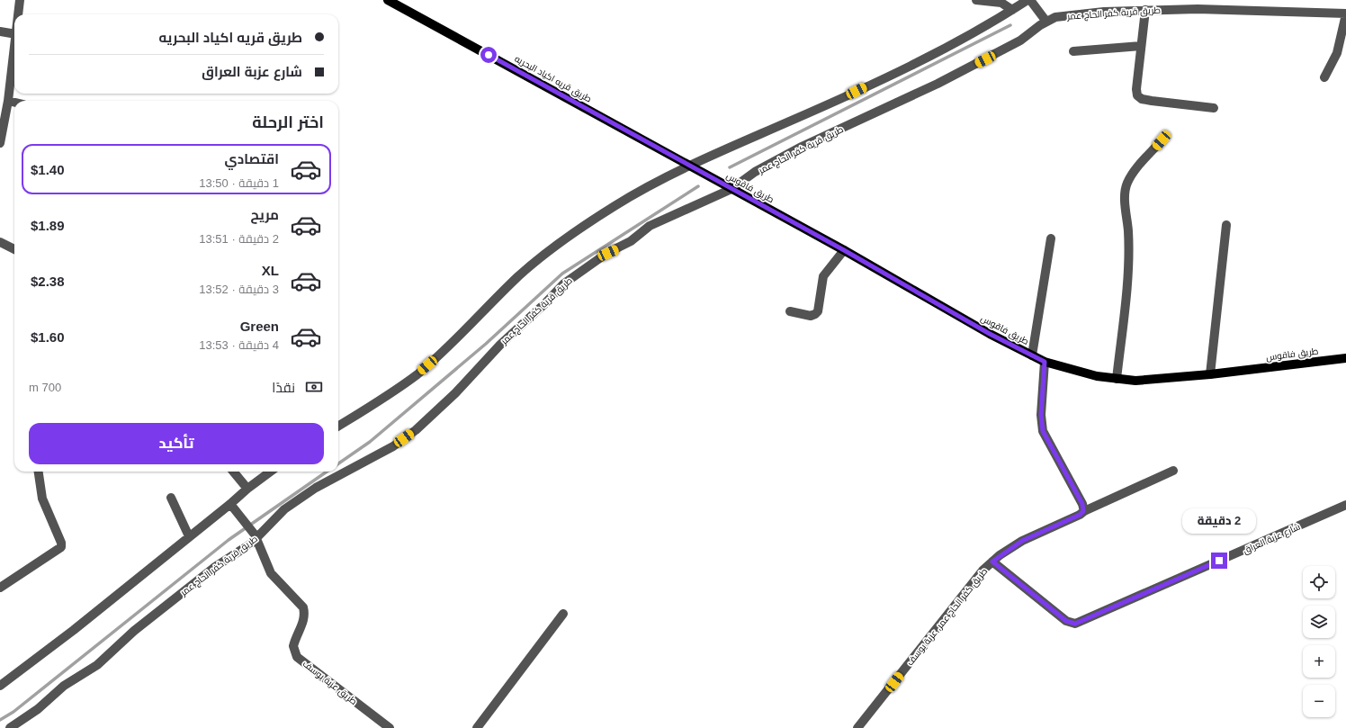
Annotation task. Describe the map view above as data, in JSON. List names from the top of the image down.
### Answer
{
  "streets": {
    "main road": ["طريق قريه اكياد البحريه", "طريق فاقوس"],
    "street": [
      "طريق قرية كفر الحاج عمر",
      "شارع عزبة العراق",
      "طريق كفر الحاج عمر, عزبة يوسف",
      "طريق عزبة يوسف"
    ]
  },
  "crossings": [
    ["طريق قرية كفر الحاج عمر", "طريق فاقوس"],
    ["طريق قرية كفر الحاج عمر", "طريق عزبة يوسف"],
    ["طريق قريه اكياد البحريه", "طريق فاقوس"],
    ["شارع عزبة العراق", "طريق كفر الحاج عمر, عزبة يوسف"]
  ],
  "page": {
    "banner": ["طريق قريه اكياد البحريه", "شارع عزبة العراق"],
    "heading": "اختر الرحلة",
    "list": [
      {
        "name": "اقتصادي",
        "note": "1 دقيقة · 13:50",
        "value": "$1.40"
      },
      {
        "name": "مريح",
        "note": "2 دقيقة · 13:51",
        "value": "$1.89"
      },
      {
        "name": "XL",
        "note": "3 دقيقة · 13:52",
        "value": "$2.38"
      },
      {
        "name": "Green",
        "note": "4 دقيقة · 13:53",
        "value": "$1.60"
      }
    ],
    "pay": ["نقدًا", "700 m"],
    "buttons": "تأكيد",
    "bubble": "2 دقيقة",
    "map_buttons": ["+", "−"]
  }
}
